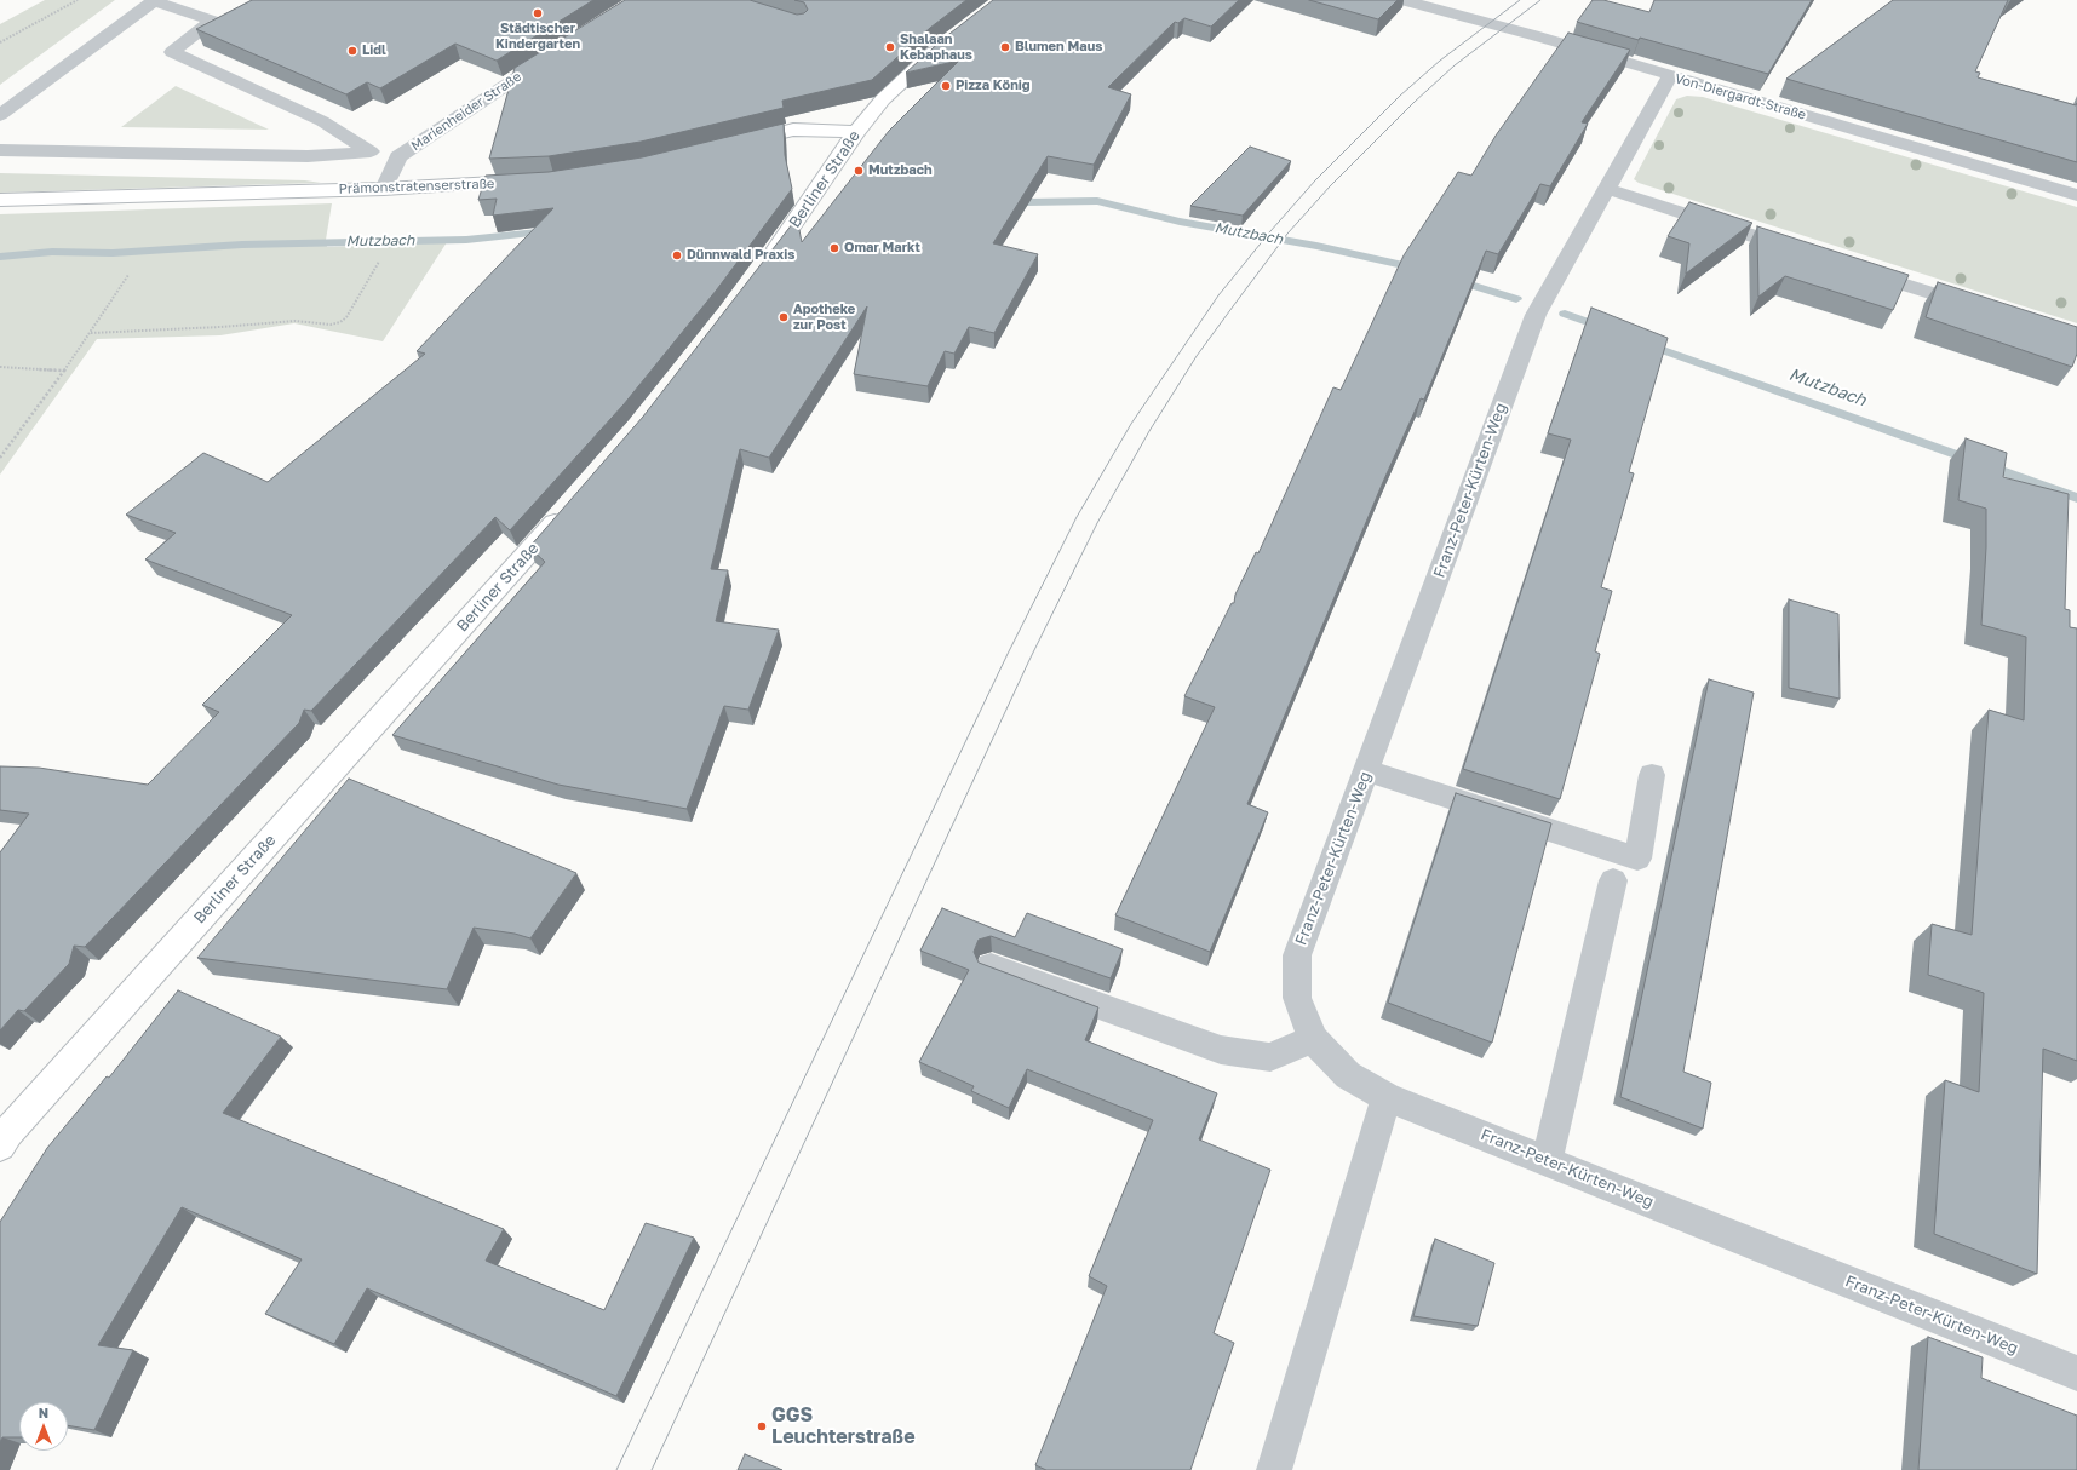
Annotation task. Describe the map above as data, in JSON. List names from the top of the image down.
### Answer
{
  "streets": {
    "main road": ["Berliner Straße", "Prämonstratenserstraße"],
    "street": ["Von-Diergardt-Straße", "Marienheider Straße", "Franz-Peter-Kürten-Weg"]
  },
  "crossings": [
    ["Von-Diergardt-Straße", "Franz-Peter-Kürten-Weg"],
    ["Marienheider Straße", "Prämonstratenserstraße"]
  ],
  "water": ["Mutzbach"],
  "places": [
    "Städtischer Kindergarten",
    "Shalaan Kebaphaus",
    "Blumen Maus",
    "Lidl",
    "Pizza König",
    "Mutzbach",
    "Omar Markt",
    "Dünnwald Praxis",
    "Apotheke zur Post",
    "GGS Leuchterstraße"
  ],
  "north": "top"
}
